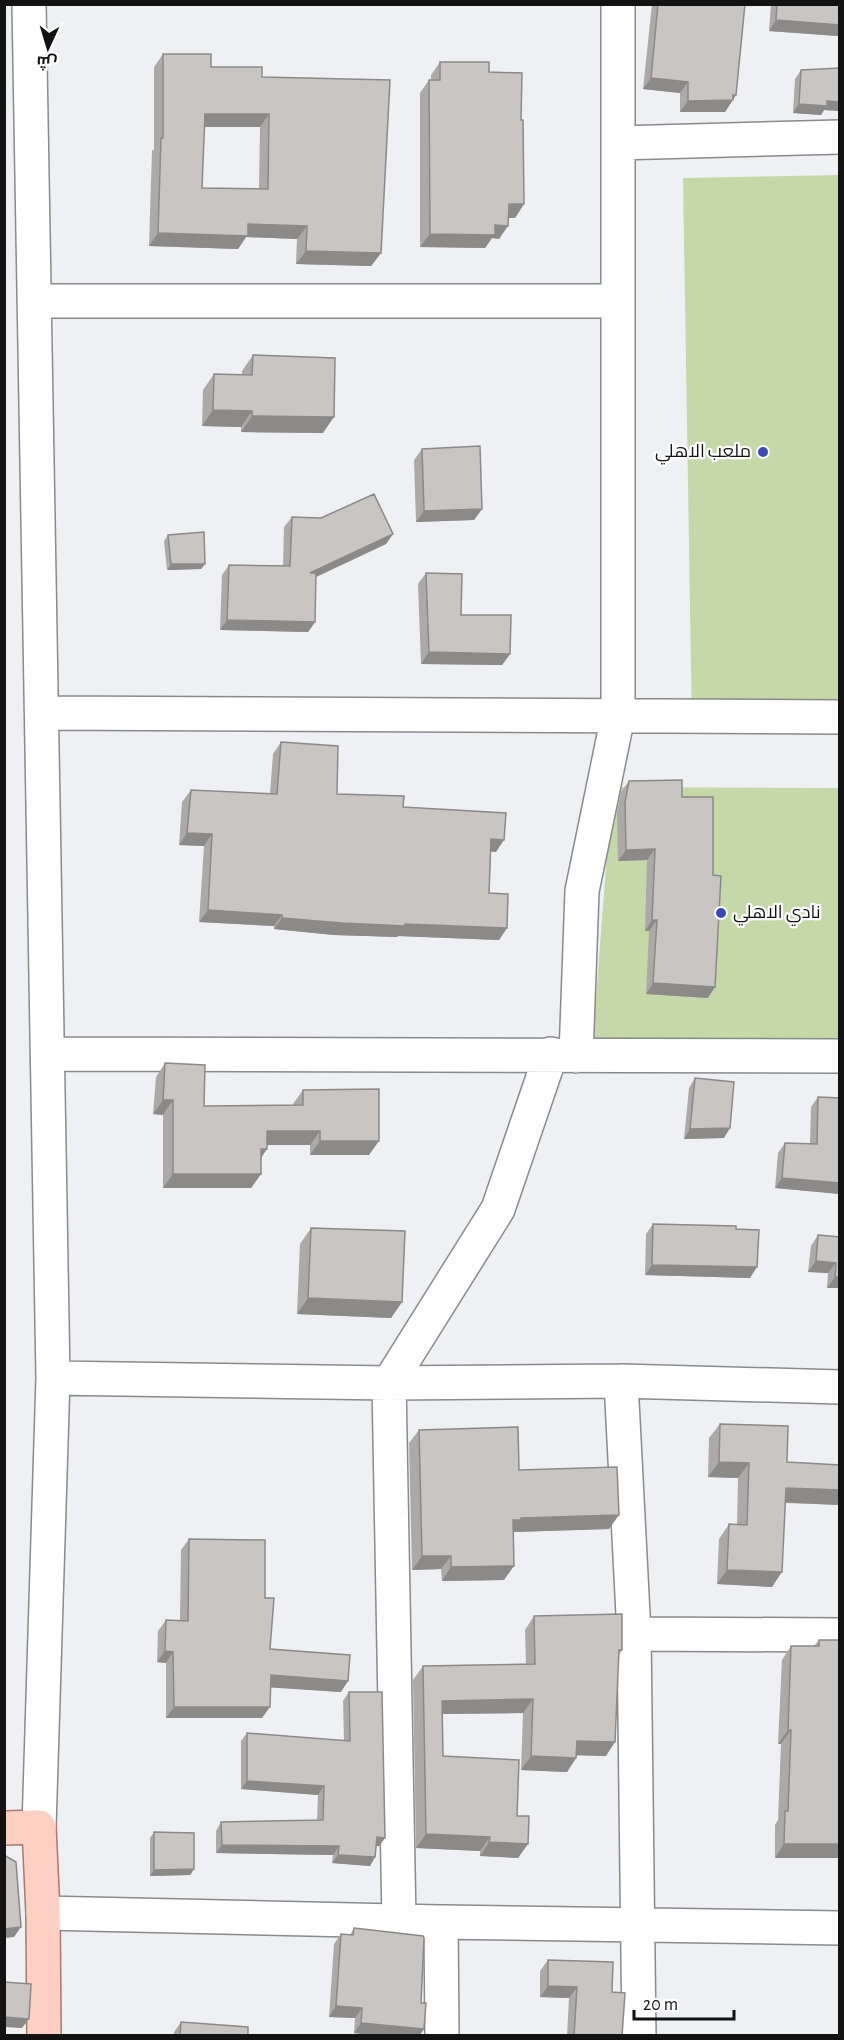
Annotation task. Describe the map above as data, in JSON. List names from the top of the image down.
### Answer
{
  "places": ["ملعب الاهلي", "نادي الاهلي"],
  "scale_bar": "20 m",
  "north": "bottom"
}
